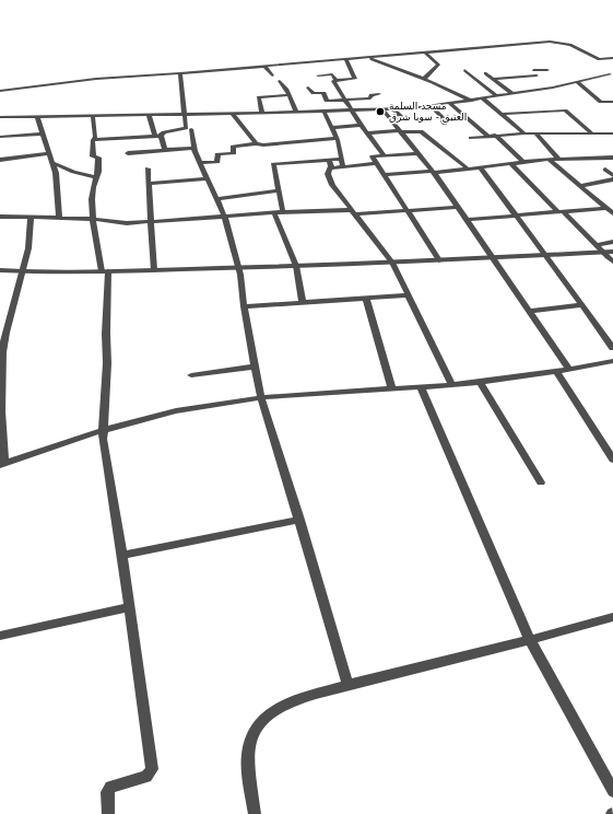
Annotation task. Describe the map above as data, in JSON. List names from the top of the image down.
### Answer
{
  "places": ["مسجد السلمة العتيق - سوبا شرق"]
}
